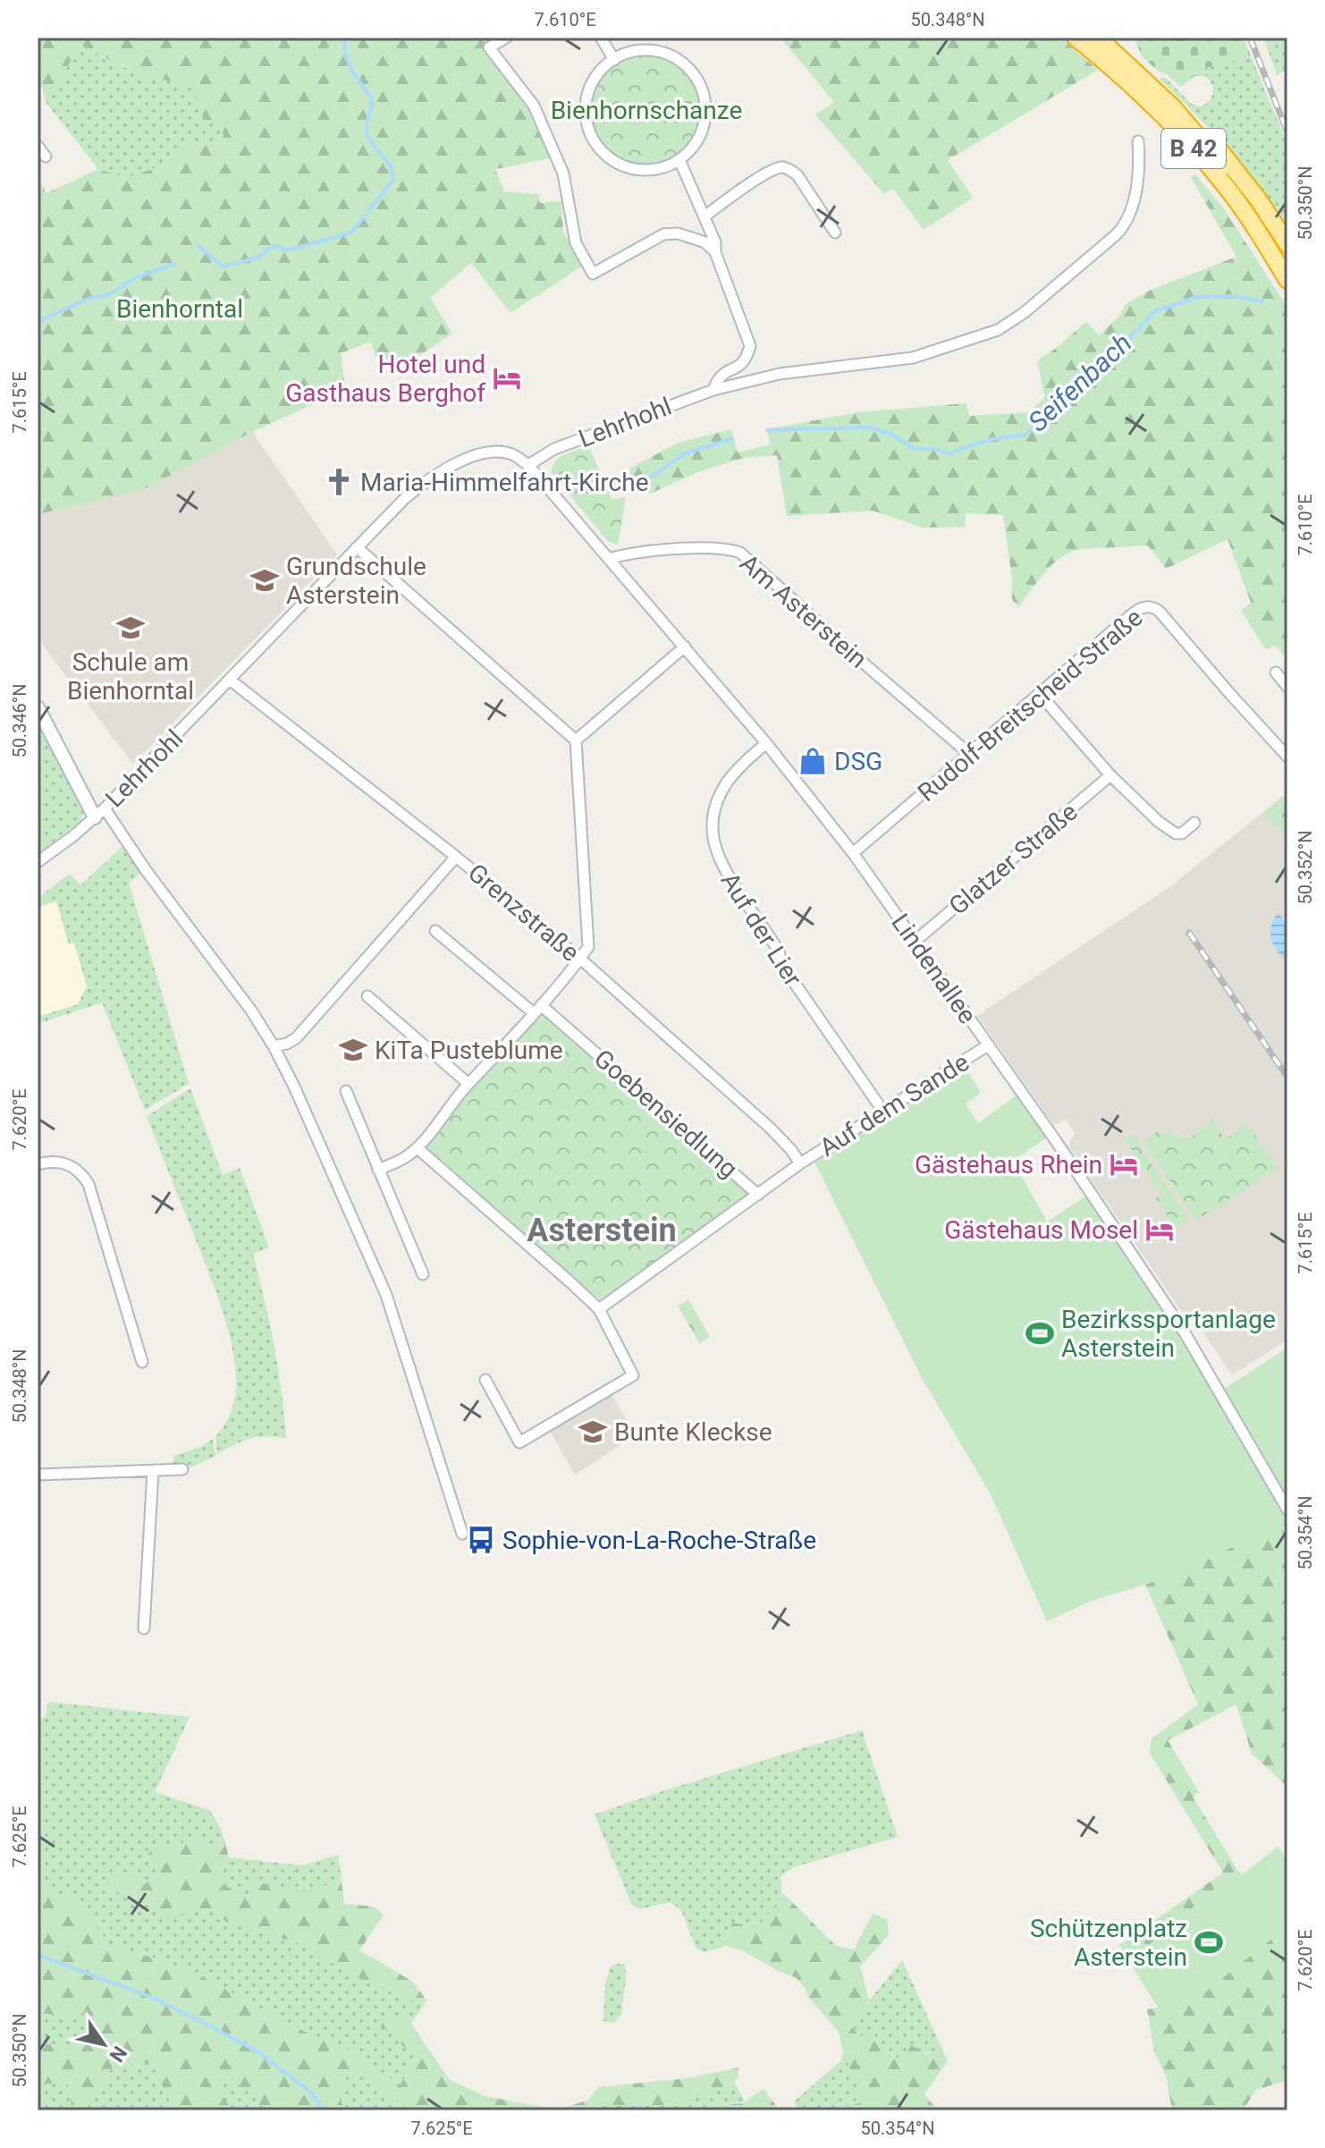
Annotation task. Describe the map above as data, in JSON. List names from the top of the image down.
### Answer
{
  "streets": {
    "highway": ["B 42"],
    "street": [
      "Lehrhohl",
      "Am Asterstein",
      "Rudolf-Breitscheid-Straße",
      "Glatzer Straße",
      "Grenzstraße",
      "Auf der Lier",
      "Lindenallee",
      "Auf dem Sande",
      "Goebensiedlung"
    ]
  },
  "crossings": [
    ["Lehrhohl", "Grenzstraße"],
    ["Lehrhohl", "Lindenallee"],
    ["Am Asterstein", "Rudolf-Breitscheid-Straße"],
    ["Am Asterstein", "Lindenallee"],
    ["Rudolf-Breitscheid-Straße", "Lindenallee"],
    ["Glatzer Straße", "Lindenallee"],
    ["Grenzstraße", "Auf dem Sande"],
    ["Grenzstraße", "Goebensiedlung"],
    ["Auf der Lier", "Lindenallee"],
    ["Auf der Lier", "Auf dem Sande"],
    ["Lindenallee", "Auf dem Sande"],
    ["Auf dem Sande", "Goebensiedlung"]
  ],
  "districts": ["Asterstein"],
  "water": ["Seifenbach"],
  "parks": ["Bienhornschanze", "Bienhorntal"],
  "places": {
    "hotel": ["Hotel und Gasthaus Berghof", "Gästehaus Rhein", "Gästehaus Mosel"],
    "church": ["Maria-Himmelfahrt-Kirche"],
    "school or university": [
      "Grundschule Asterstein",
      "Schule am Bienhorntal",
      "KiTa Pusteblume",
      "Bunte Kleckse"
    ],
    "shop": ["DSG"],
    "sports": ["Bezirkssportanlage Asterstein", "Schützenplatz Asterstein"],
    "bus stop": ["Sophie-von-La-Roche-Straße"]
  },
  "north": "bottom right",
  "coordinates": [
    "7.610°E",
    "50.348°N",
    "50.350°N",
    "7.615°E",
    "50.346°N",
    "50.352°N",
    "7.620°E",
    "50.354°N",
    "7.625°E"
  ]
}
